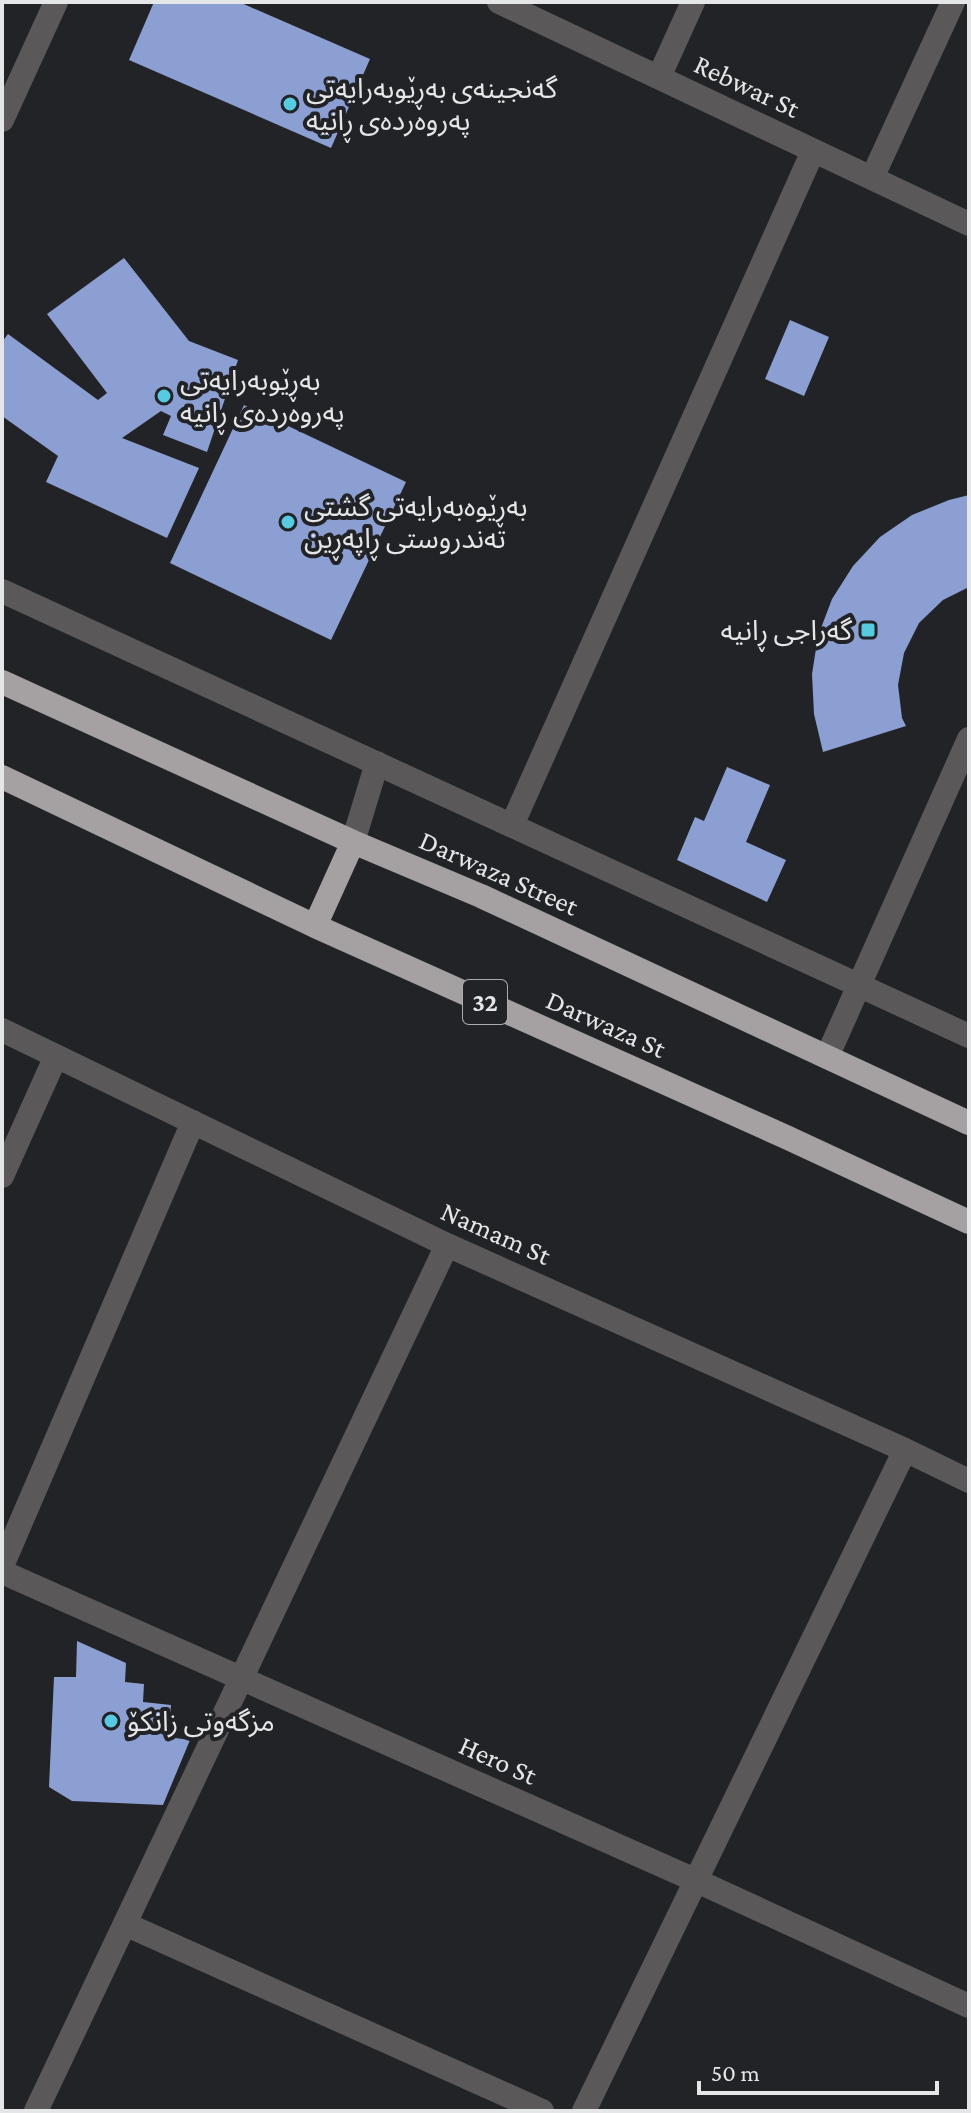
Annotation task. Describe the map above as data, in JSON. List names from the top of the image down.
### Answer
{
  "streets": {
    "highway": ["Darwaza Street", "32", "Darwaza St"],
    "street": ["Rebwar St", "Namam St", "Hero St"]
  },
  "places": {
    "other": [
      "گەنجینەی بەڕێوبەرایەتی پەروەردەی ڕانیە",
      "بەڕێوبەرایەتی پەروەردەی ڕانیە",
      "بەڕێوەبەرایەتی گشتی تەندروستی ڕاپەڕین",
      "مزگەوتی زانکۆ"
    ],
    "transit": ["گەراجی ڕانیە"]
  },
  "scale_bar": "50 m"
}
